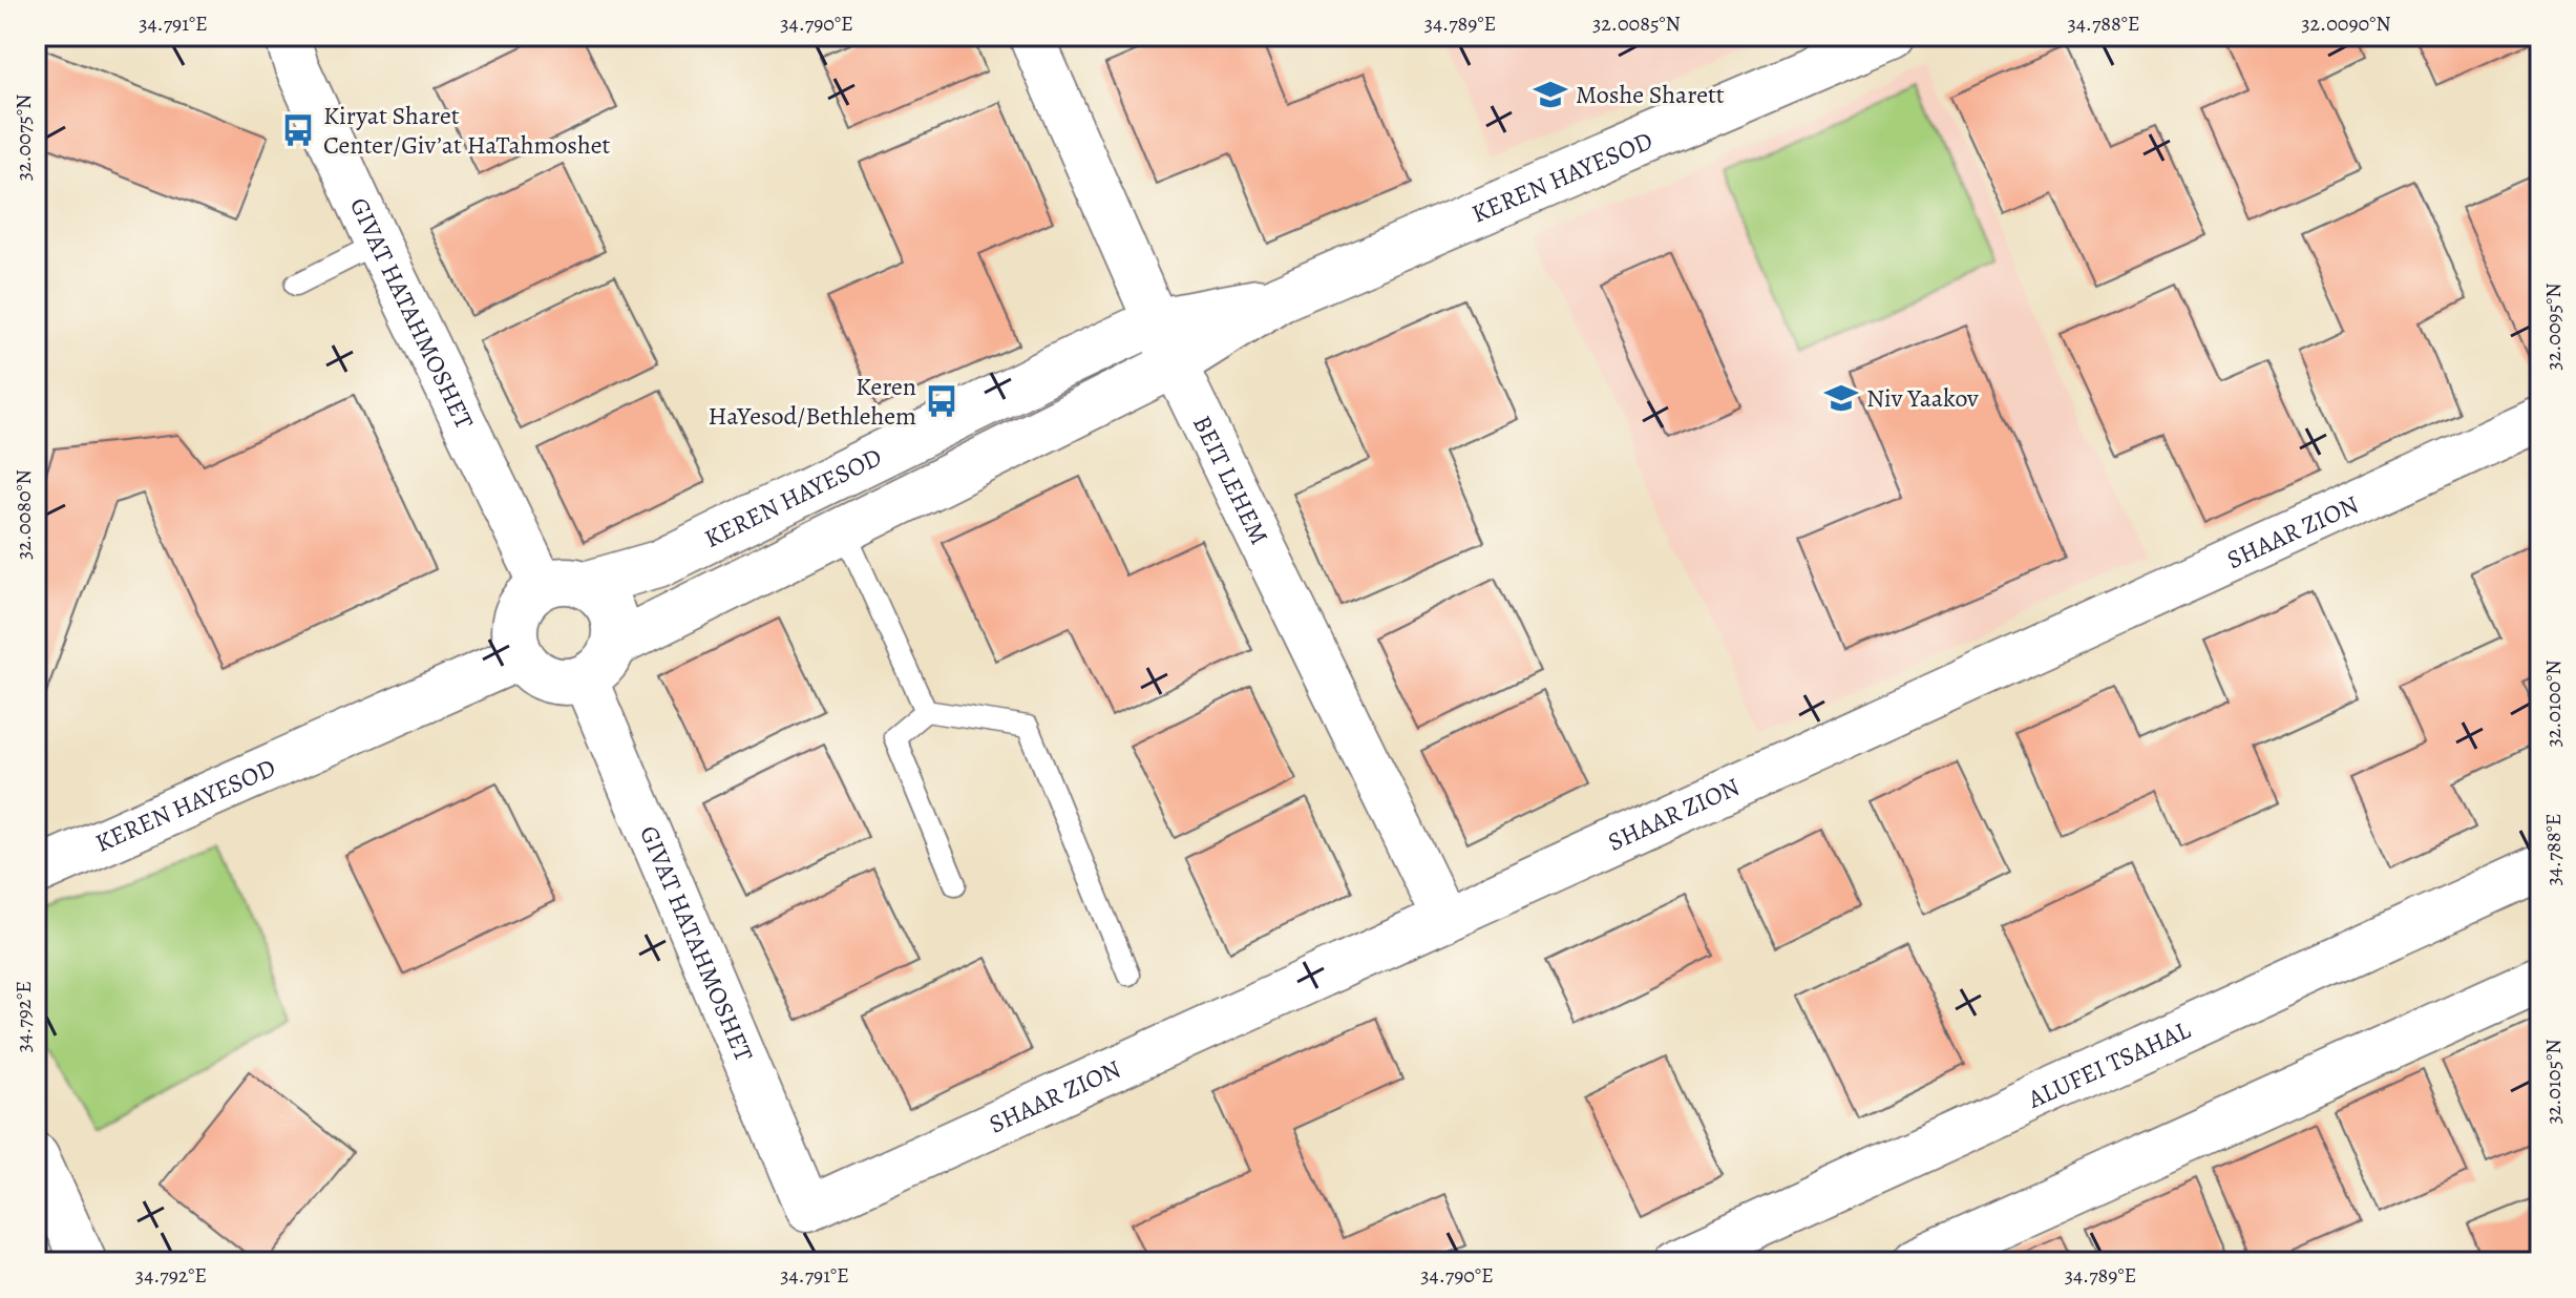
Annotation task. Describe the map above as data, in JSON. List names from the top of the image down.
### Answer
{
  "streets": {
    "street": [
      "KEREN HAYESOD",
      "GIVAT HATAHMOSHET",
      "BEIT LEHEM",
      "SHAAR ZION",
      "ALUFEI TSAHAL"
    ]
  },
  "crossings": [
    ["KEREN HAYESOD", "GIVAT HATAHMOSHET"],
    ["KEREN HAYESOD", "BEIT LEHEM"],
    ["GIVAT HATAHMOSHET", "SHAAR ZION"],
    ["BEIT LEHEM", "SHAAR ZION"]
  ],
  "places": {
    "school or university": ["Moshe Sharett", "Niv Yaakov"],
    "bus stop": ["Kiryat Sharet Center/Giv’at HaTahmoshet", "Keren HaYesod/Bethlehem"]
  },
  "coordinates": [
    "34.791°E",
    "34.790°E",
    "34.789°E",
    "32.0085°N",
    "34.788°E",
    "32.0090°N",
    "32.0075°N",
    "32.0095°N",
    "32.0080°N",
    "32.0100°N",
    "34.792°E",
    "32.0105°N"
  ]
}
